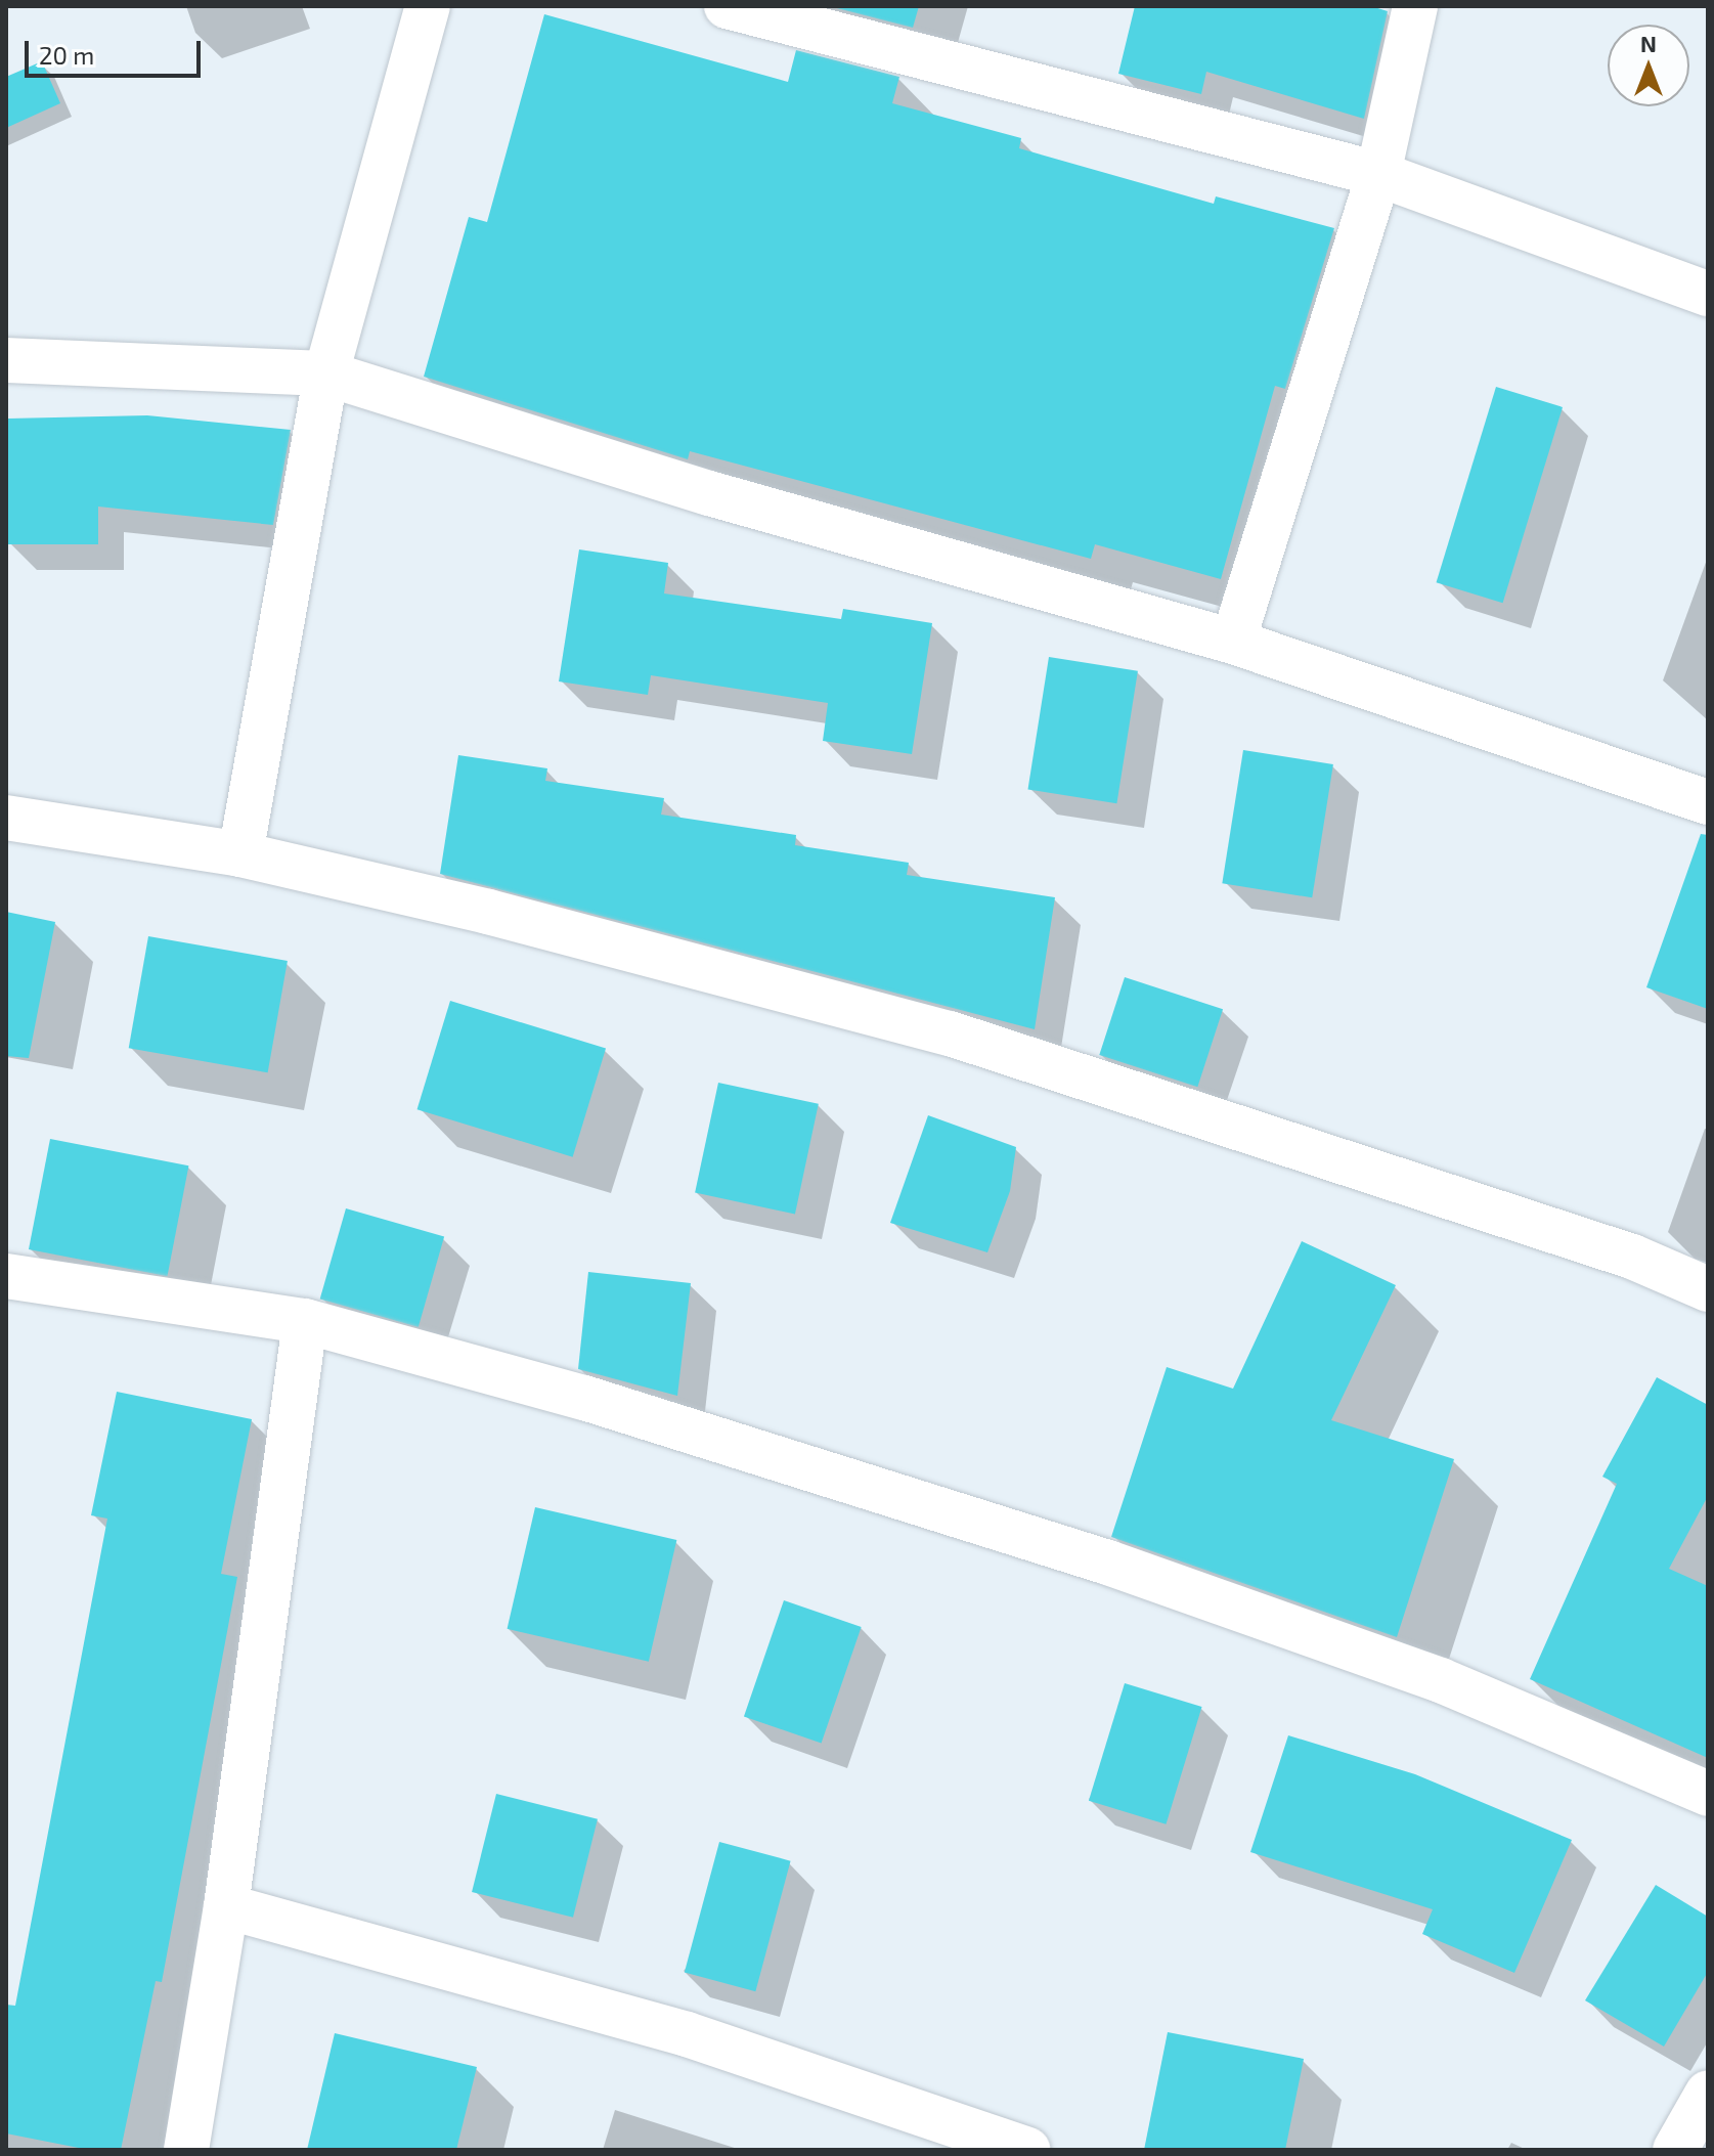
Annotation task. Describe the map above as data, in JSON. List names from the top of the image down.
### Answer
{
  "scale_bar": "20 m",
  "north": "top"
}
